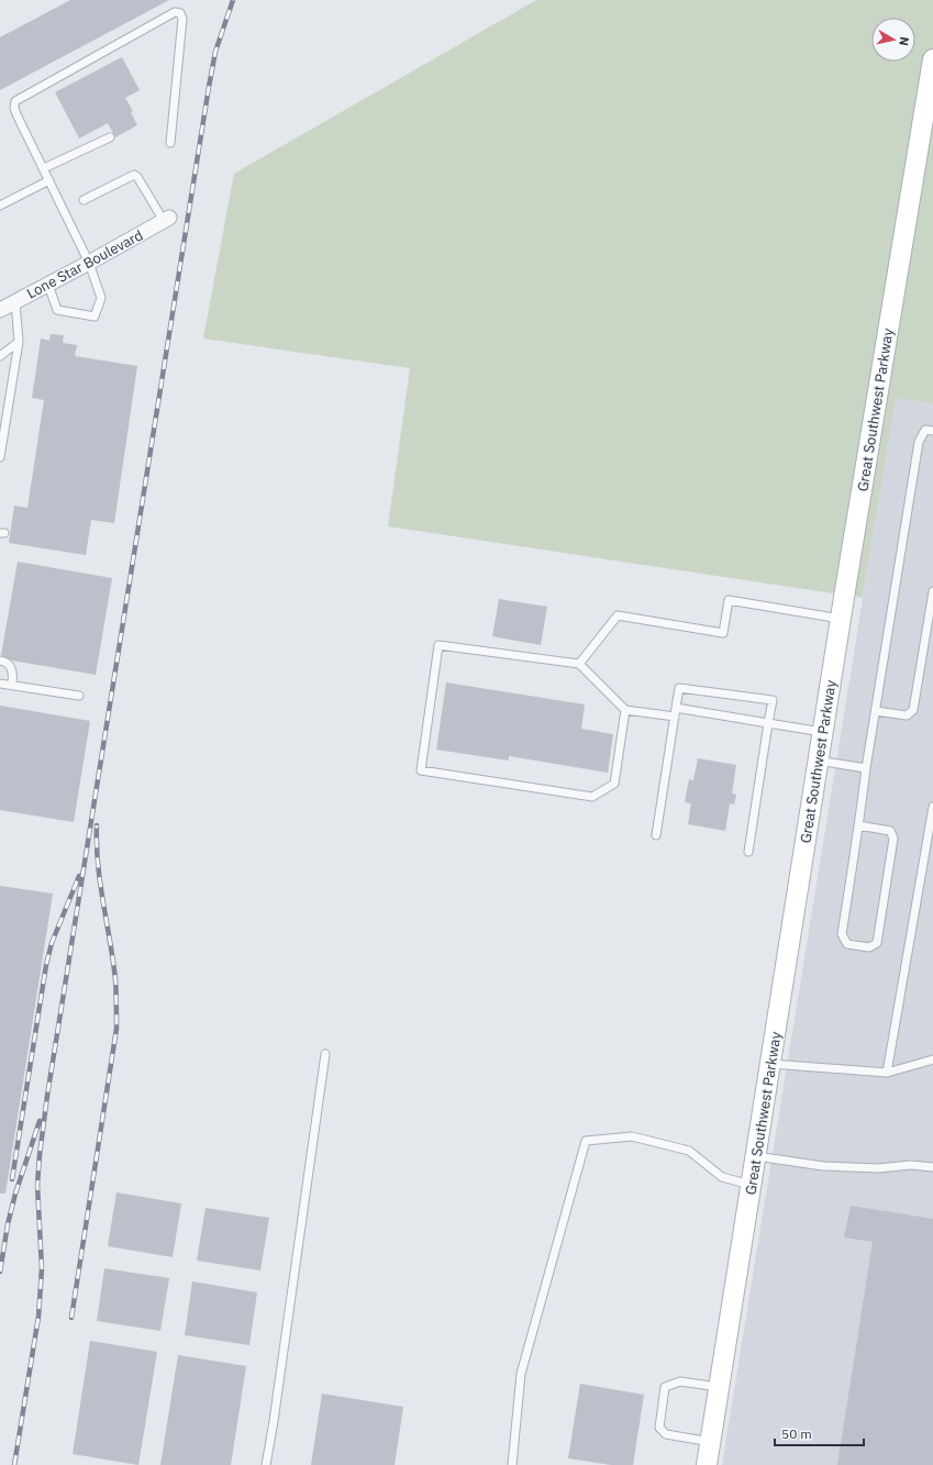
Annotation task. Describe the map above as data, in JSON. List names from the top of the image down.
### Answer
{
  "streets": {
    "street": ["Lone Star Boulevard", "Great Southwest Parkway"]
  },
  "scale_bar": "50 m",
  "north": "right"
}
